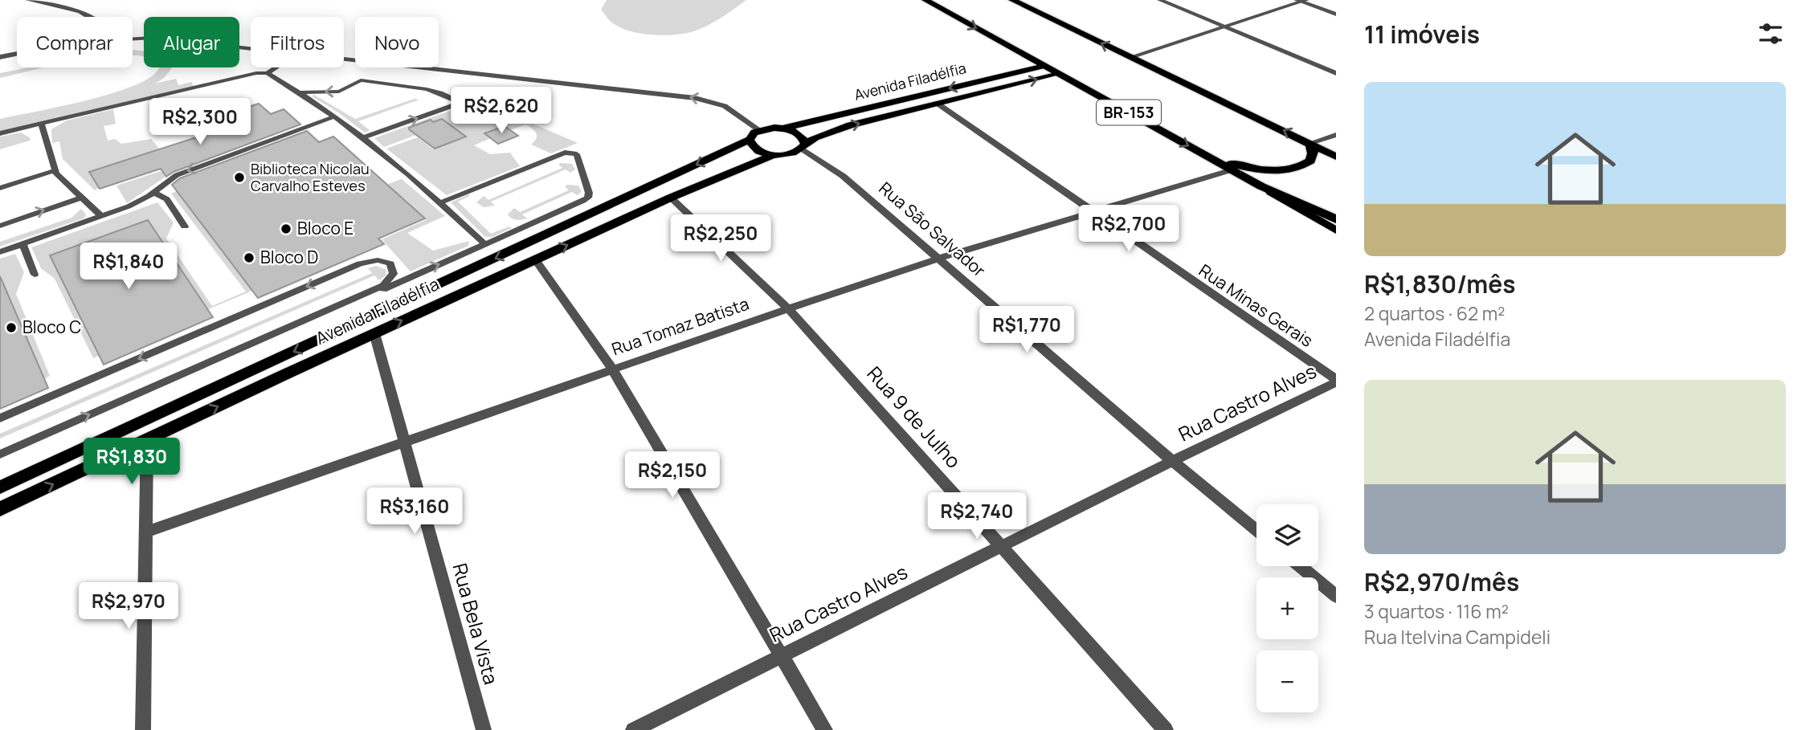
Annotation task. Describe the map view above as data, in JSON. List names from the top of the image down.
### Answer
{
  "streets": {
    "highway": ["BR-153"],
    "main road": ["Avenida Filadélfia"],
    "street": [
      "Rua São Salvador",
      "Rua Minas Gerais",
      "Rua Tomaz Batista",
      "Rua Castro Alves",
      "Rua 9 de Julho",
      "Rua Bela Vista"
    ]
  },
  "crossings": [
    ["Avenida Filadélfia", "BR-153"],
    ["Avenida Filadélfia", "Rua São Salvador"],
    ["Avenida Filadélfia", "Rua Minas Gerais"],
    ["Avenida Filadélfia", "Rua 9 de Julho"],
    ["Avenida Filadélfia", "Rua Bela Vista"],
    ["BR-153", "Rua Tomaz Batista"],
    ["Rua São Salvador", "Rua Tomaz Batista"],
    ["Rua São Salvador", "Rua Castro Alves"],
    ["Rua Minas Gerais", "Rua Tomaz Batista"],
    ["Rua Minas Gerais", "Rua Castro Alves"],
    ["Rua Tomaz Batista", "Rua 9 de Julho"],
    ["Rua Tomaz Batista", "Rua Bela Vista"],
    ["Rua Castro Alves", "Rua 9 de Julho"]
  ],
  "places": [
    "Biblioteca Nicolau Carvalho Esteves",
    "Bloco E",
    "Bloco D",
    "Bloco C"
  ],
  "page": {
    "heading": "11 imóveis",
    "chip": [
      "Comprar",
      "Alugar",
      "Filtros",
      "Novo"
    ],
    "list": [
      {
        "name": "R$1,830/mês",
        "note": "2 quartos · 62 m² · Avenida Filadélfia"
      },
      {
        "name": "R$2,970/mês",
        "note": "3 quartos · 116 m² · Rua Itelvina Campideli"
      }
    ],
    "price": [
      "R$2,620",
      "R$2,300",
      "R$2,700",
      "R$2,250",
      "R$1,840",
      "R$1,770",
      "R$1,830",
      "R$2,150",
      "R$3,160",
      "R$2,740",
      "R$2,970"
    ],
    "map_buttons": ["+", "−"]
  }
}
